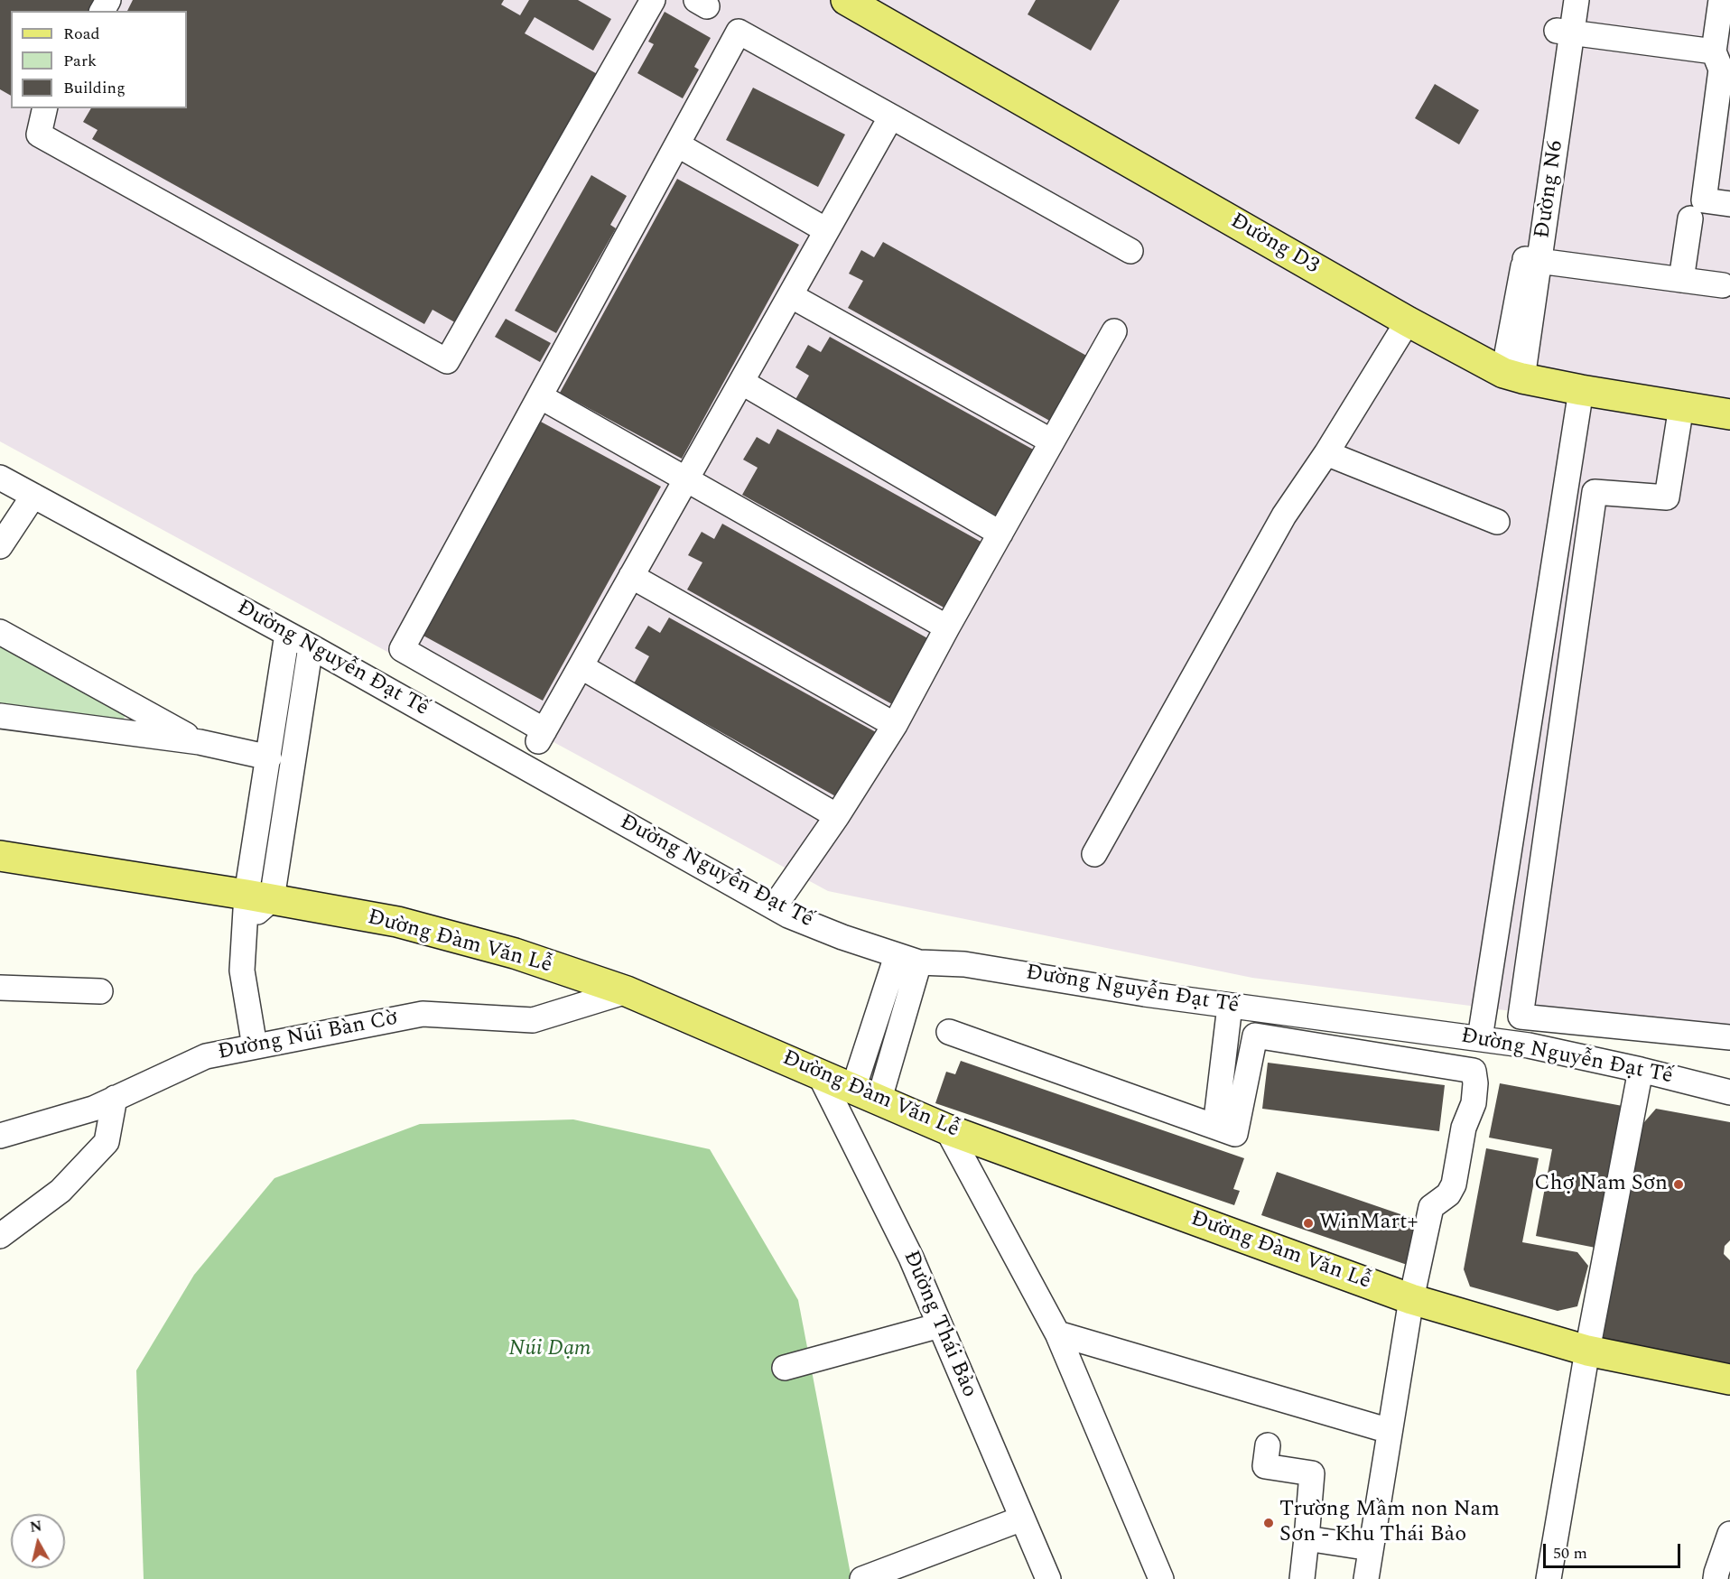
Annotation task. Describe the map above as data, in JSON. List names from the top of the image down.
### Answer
{
  "streets": {
    "main road": ["Đường D3", "Đường Đàm Văn Lễ"],
    "street": [
      "Đường N6",
      "Đường Nguyễn Đạt Tế",
      "Đường Núi Bàn Cờ",
      "Đường Thái Bảo"
    ]
  },
  "crossings": [
    ["Đường N6", "Đường D3"],
    ["Đường Đàm Văn Lễ", "Đường Núi Bàn Cờ"],
    ["Đường Đàm Văn Lễ", "Đường Thái Bảo"]
  ],
  "parks": ["Núi Dạm"],
  "places": ["Chợ Nam Sơn", "WinMart+", "Trường Mầm non Nam Sơn - Khu Thái Bảo"],
  "legend": ["Road", "Park", "Building"],
  "scale_bar": "50 m",
  "north": "top"
}
